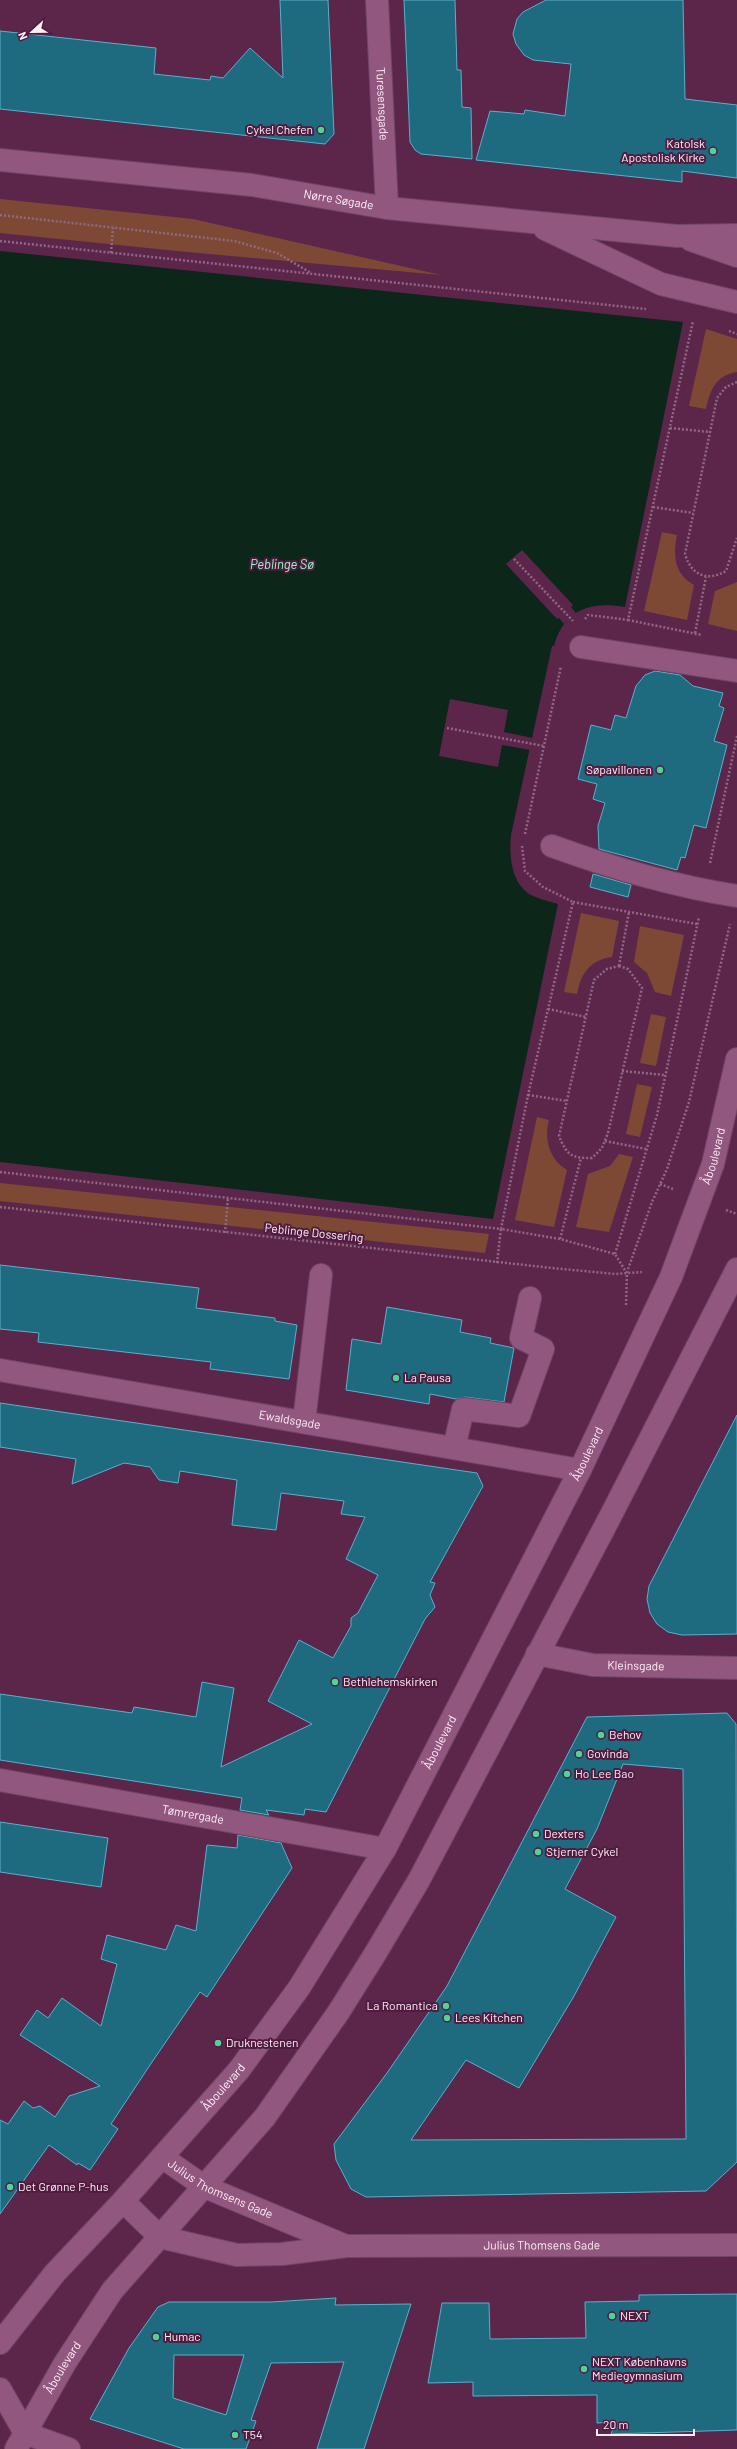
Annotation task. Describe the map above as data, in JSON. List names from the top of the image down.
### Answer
{
  "streets": {
    "street": [
      "Turesensgade",
      "Nørre Søgade",
      "Åboulevard",
      "Ewaldsgade",
      "Kleinsgade",
      "Tømrergade",
      "Julius Thomsens Gade"
    ],
    "path": ["Peblinge Dossering"]
  },
  "crossings": [
    ["Turesensgade", "Nørre Søgade"],
    ["Åboulevard", "Ewaldsgade"],
    ["Åboulevard", "Kleinsgade"],
    ["Åboulevard", "Tømrergade"],
    ["Åboulevard", "Julius Thomsens Gade"]
  ],
  "water": ["Peblinge Sø"],
  "places": [
    "Cykel Chefen",
    "Katolsk Apostolisk Kirke",
    "Søpavillonen",
    "La Pausa",
    "Bethlehemskirken",
    "Behov",
    "Govinda",
    "Ho Lee Bao",
    "Dexters",
    "Stjerner Cykel",
    "La Romantica",
    "Lees Kitchen",
    "Druknestenen",
    "Det Grønne P-hus",
    "NEXT",
    "Humac",
    "NEXT Københavns Mediegymnasium",
    "T54"
  ],
  "scale_bar": "20 m",
  "north": "left"
}
